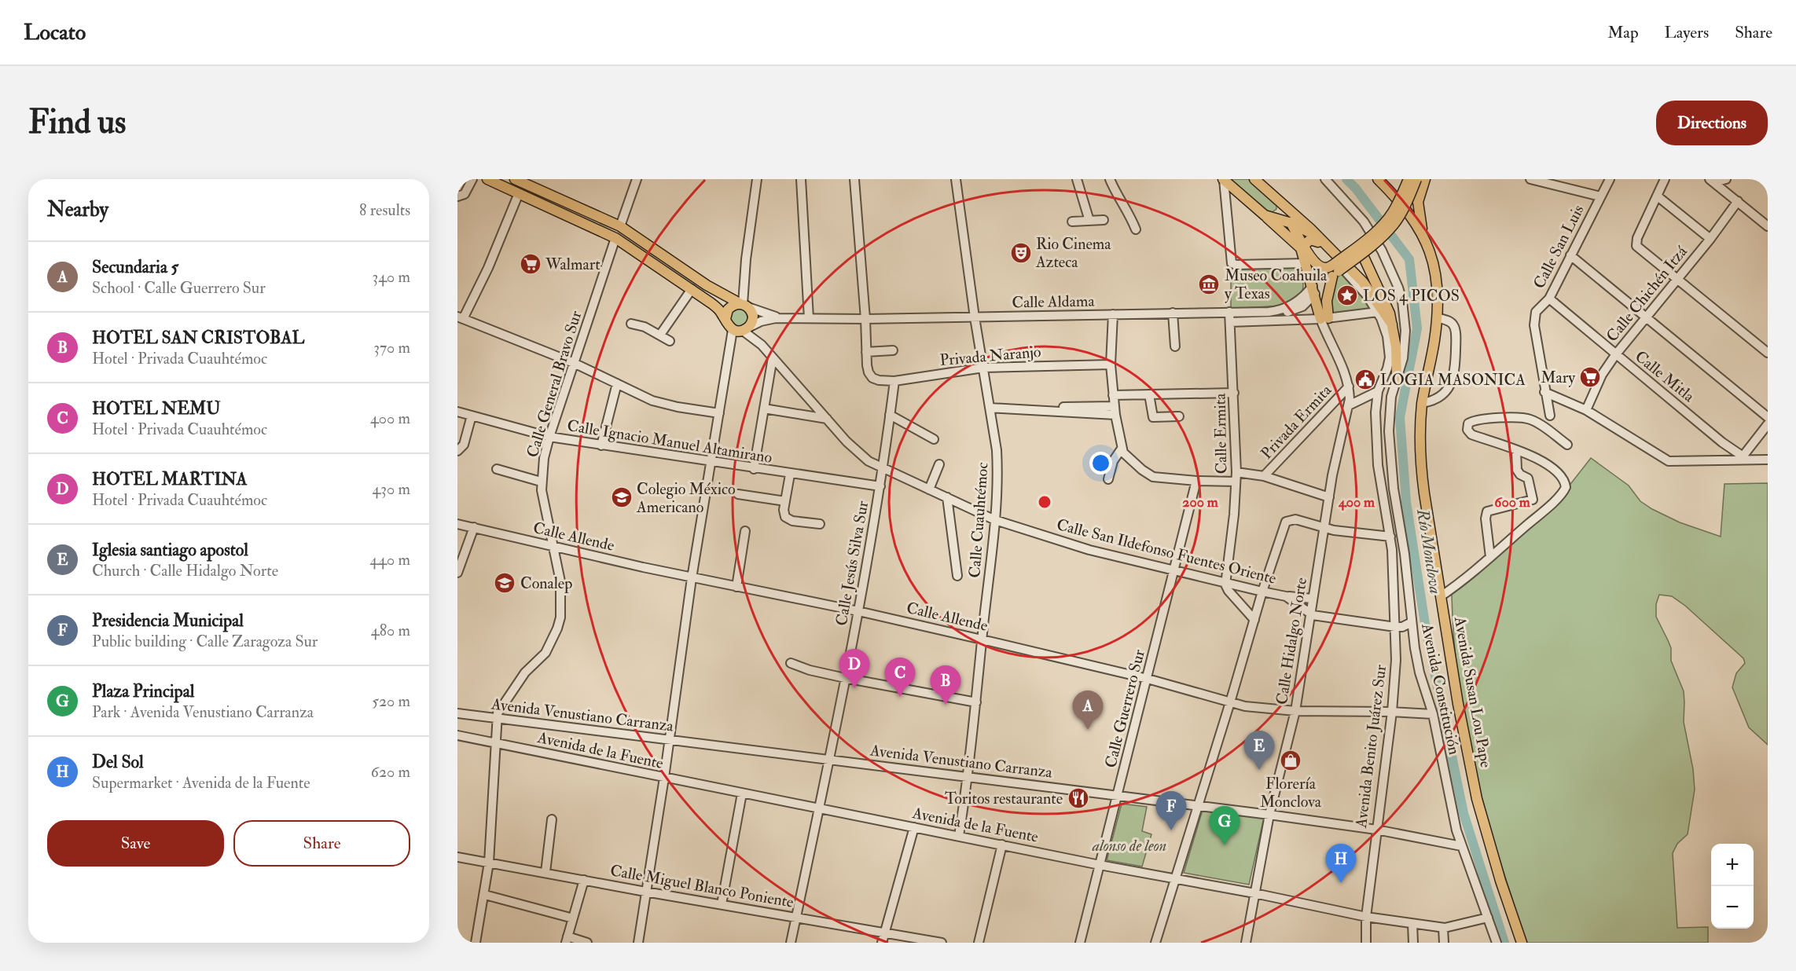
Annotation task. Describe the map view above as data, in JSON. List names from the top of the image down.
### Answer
{
  "streets": {
    "main road": ["Avenida Susan Lou Pape"],
    "street": [
      "Calle San Luis",
      "Calle Chichén Itzá",
      "Calle Aldama",
      "Privada Naranjo",
      "Calle Mitla",
      "Calle General Bravo Sur",
      "Privada Ermita",
      "Calle Ermita",
      "Calle Ignacio Manuel Altamirano",
      "Calle Cuauhtémoc",
      "Calle Allende",
      "Calle San Ildefonso Fuentes Oriente",
      "Calle Jesús Silva Sur",
      "Calle Hidalgo Norte",
      "Avenida Constitución",
      "Calle Guerrero Sur",
      "Avenida Venustiano Carranza",
      "Avenida Benito Juárez Sur",
      "Avenida de la Fuente",
      "Calle Miguel Blanco Poniente"
    ]
  },
  "crossings": [
    ["Calle San Luis", "Calle Mitla"],
    ["Calle Chichén Itzá", "Calle Mitla"],
    ["Calle Aldama", "Calle Ermita"],
    ["Calle Aldama", "Calle Cuauhtémoc"],
    ["Calle Aldama", "Calle San Ildefonso Fuentes Oriente"],
    ["Privada Naranjo", "Calle Cuauhtémoc"],
    ["Privada Naranjo", "Calle Jesús Silva Sur"],
    ["Calle General Bravo Sur", "Calle Ignacio Manuel Altamirano"],
    ["Calle General Bravo Sur", "Calle Allende"],
    ["Calle General Bravo Sur", "Avenida Venustiano Carranza"],
    ["Privada Ermita", "Calle Hidalgo Norte"],
    ["Calle Ermita", "Calle San Ildefonso Fuentes Oriente"],
    ["Calle Ignacio Manuel Altamirano", "Calle Jesús Silva Sur"],
    ["Calle Cuauhtémoc", "Calle Allende"],
    ["Calle Cuauhtémoc", "Calle San Ildefonso Fuentes Oriente"],
    ["Calle Cuauhtémoc", "Avenida Venustiano Carranza"],
    ["Calle Cuauhtémoc", "Avenida de la Fuente"],
    ["Calle Allende", "Calle Jesús Silva Sur"],
    ["Calle Allende", "Calle Hidalgo Norte"],
    ["Calle Allende", "Avenida Constitución"],
    ["Calle Allende", "Calle Guerrero Sur"],
    ["Calle Allende", "Avenida Benito Juárez Sur"],
    ["Calle San Ildefonso Fuentes Oriente", "Calle Jesús Silva Sur"],
    ["Calle San Ildefonso Fuentes Oriente", "Calle Hidalgo Norte"],
    ["Calle San Ildefonso Fuentes Oriente", "Avenida Constitución"],
    ["Calle San Ildefonso Fuentes Oriente", "Calle Guerrero Sur"],
    ["Calle San Ildefonso Fuentes Oriente", "Avenida Benito Juárez Sur"],
    ["Calle Jesús Silva Sur", "Avenida Venustiano Carranza"],
    ["Calle Jesús Silva Sur", "Avenida de la Fuente"],
    ["Calle Jesús Silva Sur", "Calle Miguel Blanco Poniente"],
    ["Calle Hidalgo Norte", "Avenida Venustiano Carranza"],
    ["Calle Hidalgo Norte", "Avenida de la Fuente"],
    ["Avenida Constitución", "Avenida Venustiano Carranza"],
    ["Avenida Constitución", "Avenida de la Fuente"],
    ["Calle Guerrero Sur", "Avenida Venustiano Carranza"],
    ["Calle Guerrero Sur", "Avenida de la Fuente"],
    ["Avenida Venustiano Carranza", "Avenida Benito Juárez Sur"],
    ["Avenida Benito Juárez Sur", "Avenida de la Fuente"]
  ],
  "water": ["Río Monclova"],
  "parks": ["alonso de leon"],
  "places": {
    "theatre": ["Rio Cinema Azteca"],
    "supermarket": ["Walmart", "Mary"],
    "museum": ["Museo Coahuila y Texas"],
    "place": ["LOS 4 PICOS"],
    "public building": ["LOGIA MASONICA"],
    "school or university": ["Colegio México Americano", "Conalep"],
    "shop": ["Florería Monclova"],
    "restaurant": ["Toritos restaurante"]
  },
  "page": {
    "header": "Locato",
    "nav": ["Map", "Layers", "Share"],
    "buttons": [
      "Directions",
      ["Save", "Share"]
    ],
    "title": "Find us",
    "heading": ["Nearby", "8 results"],
    "list": [
      {
        "mark": "A",
        "name": "Secundaria 5",
        "note": "School · Calle Guerrero Sur",
        "value": "340 m"
      },
      {
        "mark": "B",
        "name": "HOTEL SAN CRISTOBAL",
        "note": "Hotel · Privada Cuauhtémoc",
        "value": "370 m"
      },
      {
        "mark": "C",
        "name": "HOTEL NEMU",
        "note": "Hotel · Privada Cuauhtémoc",
        "value": "400 m"
      },
      {
        "mark": "D",
        "name": "HOTEL MARTINA",
        "note": "Hotel · Privada Cuauhtémoc",
        "value": "430 m"
      },
      {
        "mark": "E",
        "name": "Iglesia santiago apostol",
        "note": "Church · Calle Hidalgo Norte",
        "value": "440 m"
      },
      {
        "mark": "F",
        "name": "Presidencia Municipal",
        "note": "Public building · Calle Zaragoza Sur",
        "value": "480 m"
      },
      {
        "mark": "G",
        "name": "Plaza Principal",
        "note": "Park · Avenida Venustiano Carranza",
        "value": "520 m"
      },
      {
        "mark": "H",
        "name": "Del Sol",
        "note": "Supermarket · Avenida de la Fuente",
        "value": "620 m"
      }
    ],
    "pins": [
      "D",
      "C",
      "B",
      "A",
      "E",
      "F",
      "G",
      "H"
    ],
    "map_buttons": ["+", "−"]
  },
  "rings": ["200 m", "400 m", "600 m"]
}
